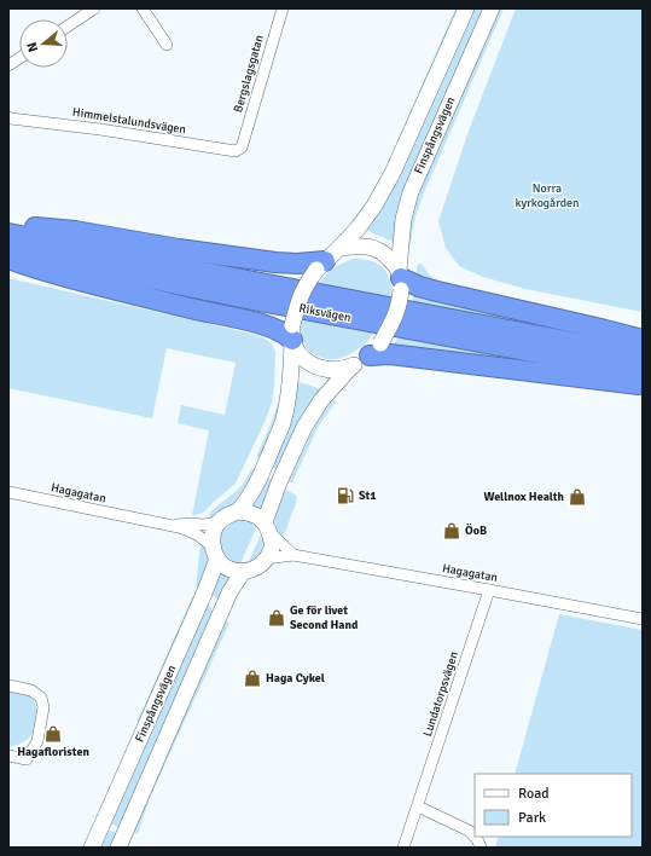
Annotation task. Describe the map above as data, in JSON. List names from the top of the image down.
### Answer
{
  "streets": {
    "highway": ["Riksvägen"],
    "main road": ["Finspångsvägen"],
    "street": [
      "Bergslagsgatan",
      "Himmelstalundsvägen",
      "Hagagatan",
      "Lundatorpsvägen"
    ]
  },
  "crossings": [
    ["Bergslagsgatan", "Himmelstalundsvägen"],
    ["Finspångsvägen", "Hagagatan"],
    ["Hagagatan", "Lundatorpsvägen"]
  ],
  "parks": ["Norra kyrkogården"],
  "places": {
    "fuel station": ["St1"],
    "shop": [
      "Wellnox Health",
      "ÖoB",
      "Ge för livet Second Hand",
      "Haga Cykel",
      "Hagafloristen"
    ]
  },
  "legend": ["Road", "Park"],
  "north": "left"
}
